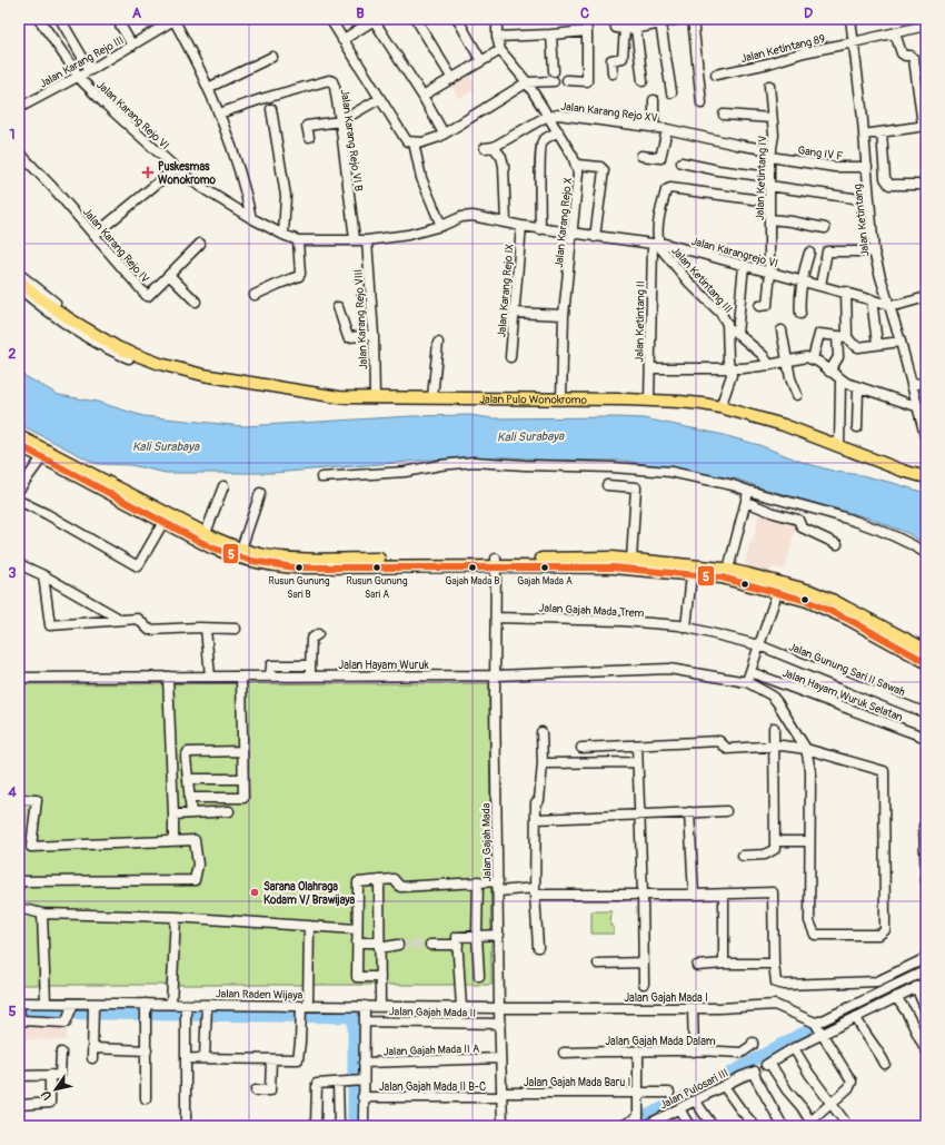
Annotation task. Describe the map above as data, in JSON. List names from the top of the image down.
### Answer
{
  "streets": {
    "main road": ["Jalan Pulo Wonokromo"],
    "street": [
      "Jalan Ketintang 89",
      "Jalan Karang Rejo III",
      "Jalan Karang Rejo XV",
      "Jalan Karang Rejo VI",
      "Jalan Karang Rejo VI B",
      "Gang IV F",
      "Jalan Ketintang IV",
      "Jalan Ketintang",
      "Jalan Karang Rejo X",
      "Jalan Karang Rejo IV",
      "Jalan Karangrejo VI",
      "Jalan Ketintang III",
      "Jalan Karang Rejo IX",
      "Jalan Karang Rejo VIII",
      "Jalan Ketintang II",
      "Jalan Gajah Mada Trem",
      "Jalan Hayam Wuruk",
      "Jalan Gunung Sari II Sawah",
      "Jalan Hayam Wuruk Selatan",
      "Jalan Gajah Mada",
      "Jalan Raden Wijaya",
      "Jalan Gajah Mada I",
      "Jalan Gajah Mada II",
      "Jalan Gajah Mada Dalam",
      "Jalan Gajah Mada II A",
      "Jalan Gajah Mada Baru I",
      "Jalan Gajah Mada II B-C",
      "Jalan Pulosari III"
    ]
  },
  "crossings": [
    ["Jalan Ketintang 89", "Jalan Ketintang"],
    ["Jalan Karang Rejo III", "Jalan Karang Rejo VI"],
    ["Jalan Karang Rejo XV", "Gang IV F"],
    ["Jalan Karang Rejo XV", "Jalan Ketintang IV"],
    ["Jalan Karang Rejo XV", "Jalan Karang Rejo X"],
    ["Jalan Karang Rejo VI", "Jalan Karang Rejo VI B"],
    ["Jalan Karang Rejo VI", "Jalan Karang Rejo X"],
    ["Jalan Karang Rejo VI", "Jalan Karangrejo VI"],
    ["Jalan Karang Rejo VI", "Jalan Karang Rejo IX"],
    ["Jalan Karang Rejo VI", "Jalan Karang Rejo VIII"],
    ["Gang IV F", "Jalan Ketintang IV"],
    ["Gang IV F", "Jalan Ketintang"],
    ["Jalan Ketintang IV", "Jalan Karangrejo VI"],
    ["Jalan Ketintang IV", "Jalan Ketintang III"],
    ["Jalan Ketintang", "Jalan Karangrejo VI"],
    ["Jalan Karang Rejo X", "Jalan Karangrejo VI"],
    ["Jalan Karang Rejo X", "Jalan Pulo Wonokromo"],
    ["Jalan Karangrejo VI", "Jalan Ketintang III"],
    ["Jalan Karangrejo VI", "Jalan Ketintang II"],
    ["Jalan Ketintang III", "Jalan Ketintang II"],
    ["Jalan Ketintang III", "Jalan Pulo Wonokromo"],
    ["Jalan Karang Rejo VIII", "Jalan Pulo Wonokromo"],
    ["Jalan Ketintang II", "Jalan Pulo Wonokromo"],
    ["Jalan Gajah Mada Trem", "Jalan Gunung Sari II Sawah"],
    ["Jalan Gajah Mada Trem", "Jalan Gajah Mada"],
    ["Jalan Hayam Wuruk", "Jalan Gajah Mada"],
    ["Jalan Gajah Mada", "Jalan Raden Wijaya"],
    ["Jalan Gajah Mada", "Jalan Gajah Mada I"],
    ["Jalan Gajah Mada", "Jalan Gajah Mada II"],
    ["Jalan Gajah Mada", "Jalan Gajah Mada II A"],
    ["Jalan Gajah Mada", "Jalan Gajah Mada Baru I"],
    ["Jalan Gajah Mada", "Jalan Gajah Mada II B-C"],
    ["Jalan Raden Wijaya", "Jalan Gajah Mada I"],
    ["Jalan Gajah Mada Dalam", "Jalan Gajah Mada Baru I"],
    ["Jalan Gajah Mada Baru I", "Jalan Gajah Mada II B-C"]
  ],
  "water": ["Kali Surabaya"],
  "places": {
    "health": ["Puskesmas Wonokromo"],
    "other": [
      "Rusun Gunung Sari B",
      "Rusun Gunung Sari A",
      "Gajah Mada B",
      "Gajah Mada A",
      "Sarana Olahraga Kodam V/ Brawijaya"
    ]
  },
  "lines": ["transit line 5"],
  "north": "bottom left",
  "grid": {
    "columns": [
      "A",
      "B",
      "C",
      "D"
    ],
    "rows": [
      "1",
      "2",
      "3",
      "4",
      "5"
    ]
  }
}
